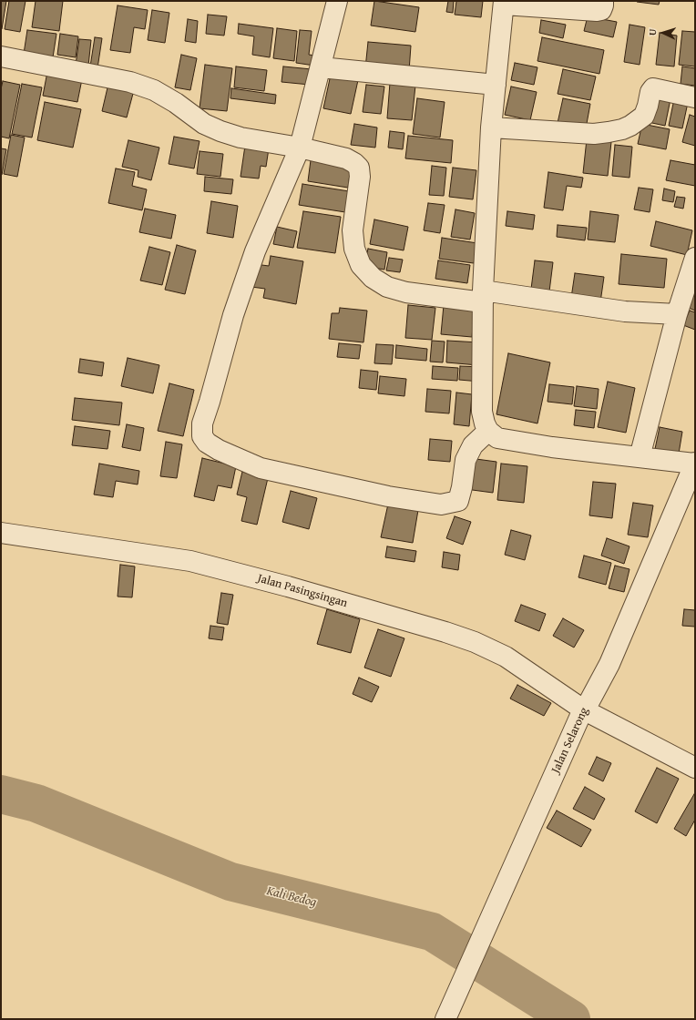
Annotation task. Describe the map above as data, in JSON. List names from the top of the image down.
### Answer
{
  "streets": {
    "street": ["Jalan Pasingsingan", "Jalan Selarong"]
  },
  "crossings": [
    ["Jalan Pasingsingan", "Jalan Selarong"]
  ],
  "water": ["Kali Bedog"],
  "north": "left"
}
